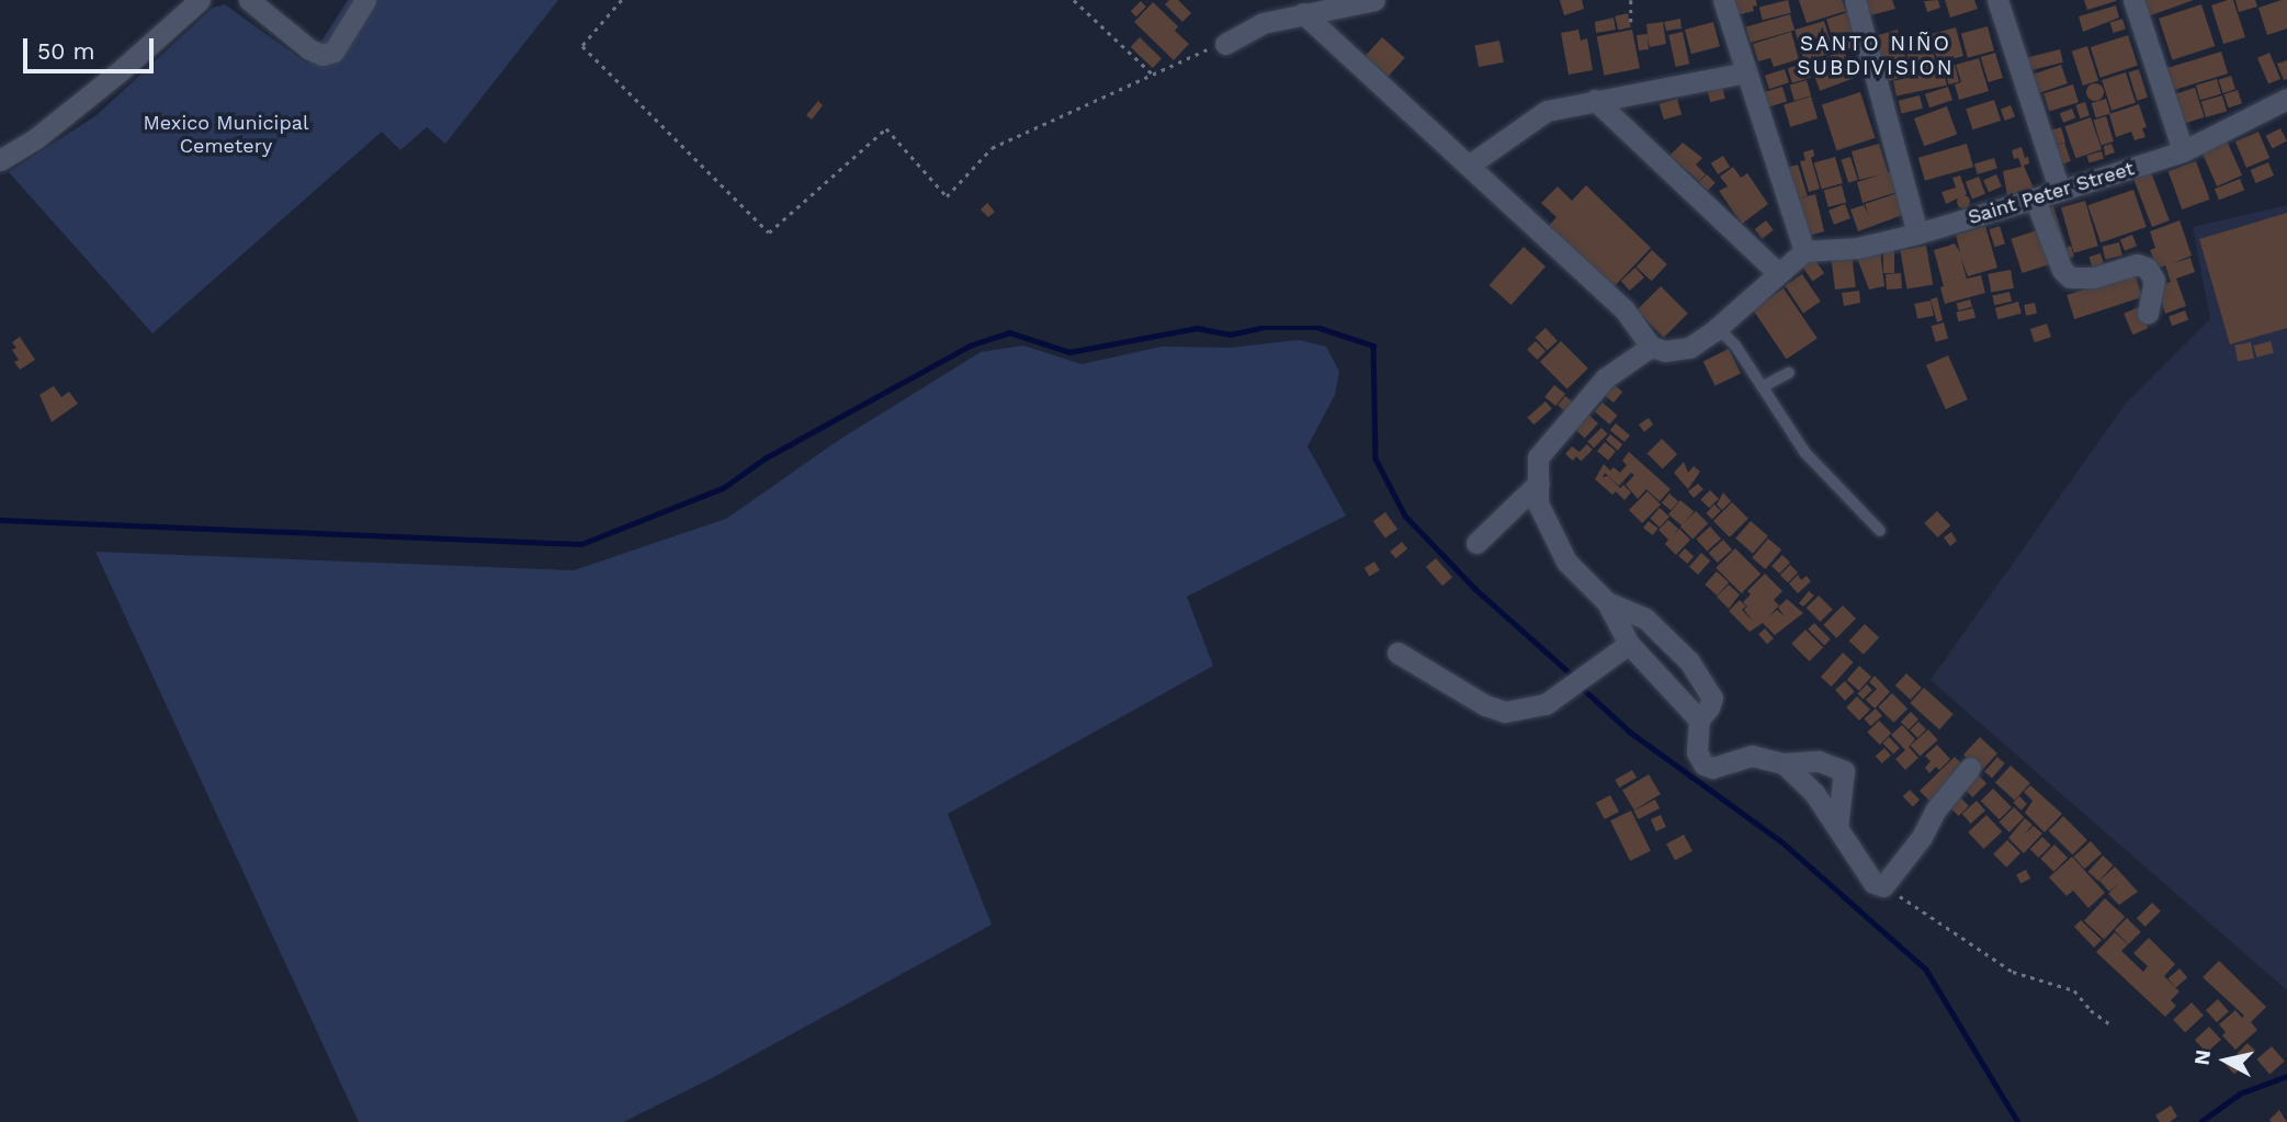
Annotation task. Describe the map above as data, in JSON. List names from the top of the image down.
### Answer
{
  "streets": {
    "street": ["Saint Peter Street"]
  },
  "districts": ["SANTO NIÑO SUBDIVISION"],
  "parks": ["Mexico Municipal Cemetery"],
  "scale_bar": "50 m",
  "north": "left"
}
